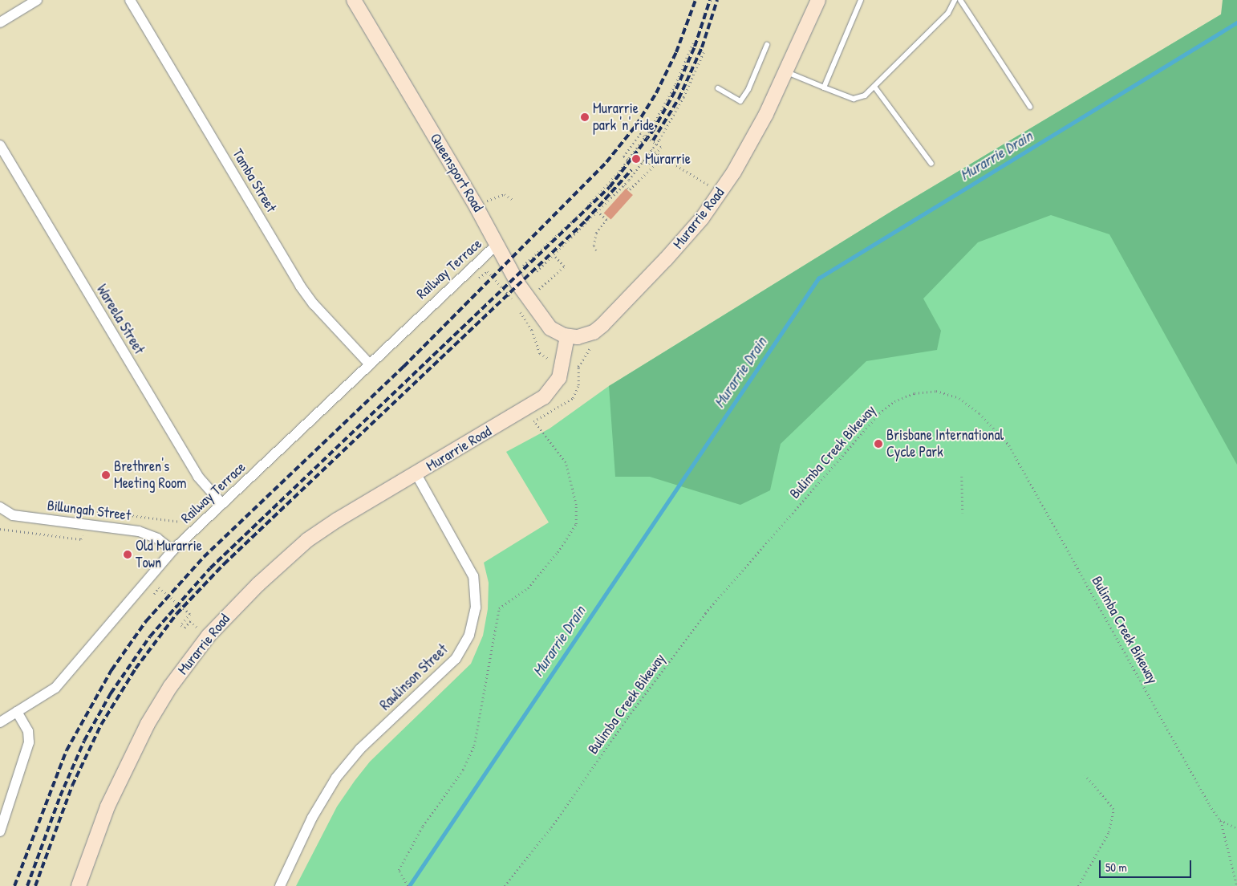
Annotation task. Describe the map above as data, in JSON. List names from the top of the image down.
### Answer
{
  "streets": {
    "street": [
      "Queensport Road",
      "Tamba Street",
      "Murarrie Road",
      "Railway Terrace",
      "Wareela Street",
      "Billungah Street",
      "Rawlinson Street"
    ],
    "path": ["Bulimba Creek Bikeway"]
  },
  "crossings": [
    ["Queensport Road", "Murarrie Road"],
    ["Queensport Road", "Railway Terrace"],
    ["Tamba Street", "Railway Terrace"],
    ["Murarrie Road", "Rawlinson Street"],
    ["Railway Terrace", "Wareela Street"],
    ["Railway Terrace", "Billungah Street"]
  ],
  "water": ["Murarrie Drain"],
  "places": [
    "Murarrie park 'n' ride",
    "Murarrie",
    "Brisbane International Cycle Park",
    "Brethren's Meeting Room",
    "Old Murarrie Town"
  ],
  "scale_bar": "50 m"
}
